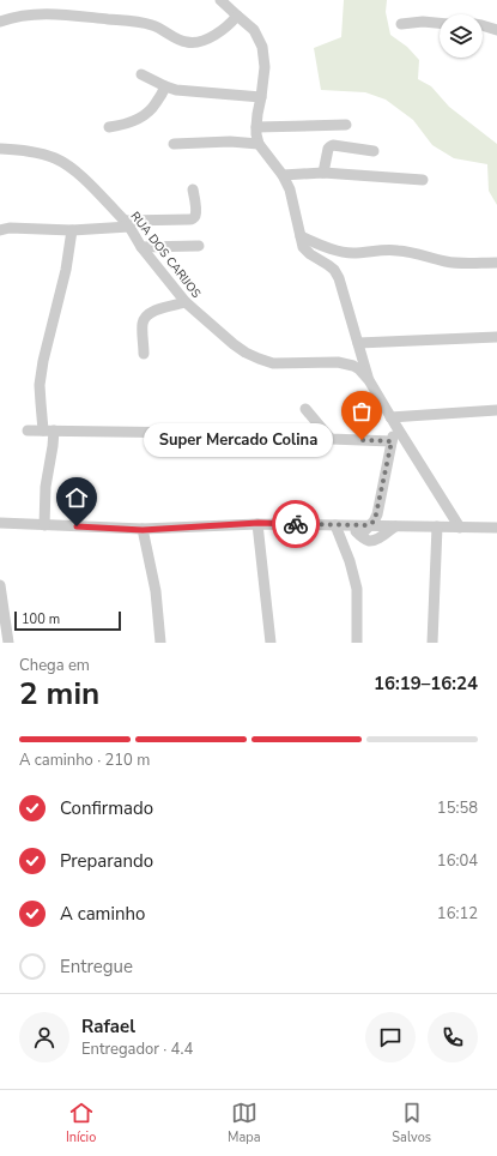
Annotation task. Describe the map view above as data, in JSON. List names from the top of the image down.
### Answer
{
  "streets": {
    "street": ["RUA DOS CARIJOS"]
  },
  "places": ["Super Mercado Colina"],
  "scale_bar": "100 m",
  "page": {
    "bubble": "Super Mercado Colina",
    "scale": "100 m",
    "heading": ["2 min", "Chega em", "16:19–16:24"],
    "panel": ["Rafael", "Entregador · 4.4"],
    "bar": "A caminho · 210 m",
    "list": [
      ["Confirmado", "15:58"],
      ["Preparando", "16:04"],
      ["A caminho", "16:12"],
      "Entregue"
    ],
    "tabs": ["Início", "Mapa", "Salvos"]
  }
}
